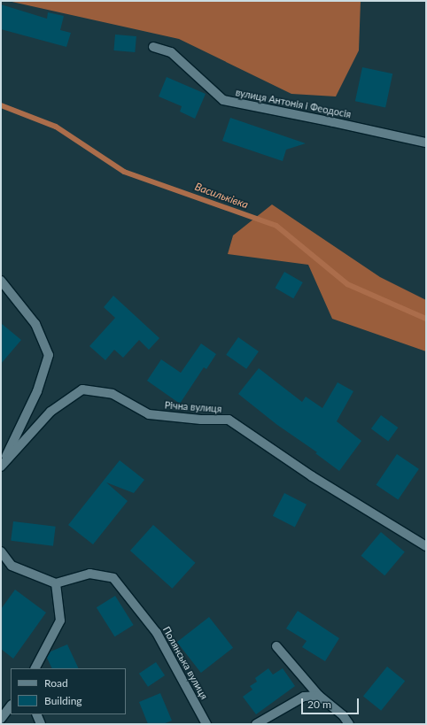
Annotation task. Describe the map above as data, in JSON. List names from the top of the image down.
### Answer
{
  "streets": {
    "street": ["вулиця Антонія і Феодосія", "Річна вулиця", "Полянська вулиця"]
  },
  "water": ["Васильківка"],
  "legend": ["Road", "Building"],
  "scale_bar": "20 m"
}
